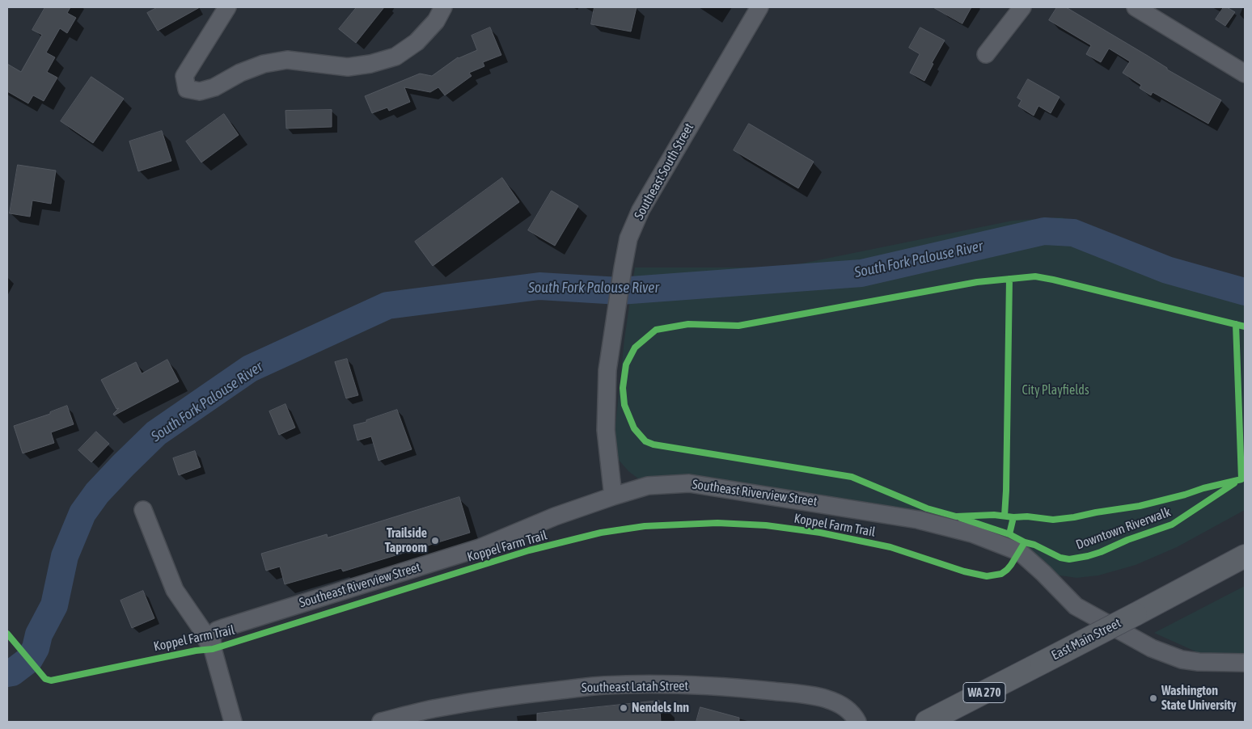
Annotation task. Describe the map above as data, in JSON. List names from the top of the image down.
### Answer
{
  "streets": {
    "main road": ["East Main Street", "WA 270"],
    "street": ["Southeast South Street", "Southeast Riverview Street", "Southeast Latah Street"],
    "cycle path": ["Koppel Farm Trail", "Downtown Riverwalk"]
  },
  "crossings": [
    ["Southeast South Street", "Southeast Riverview Street"]
  ],
  "water": ["South Fork Palouse River"],
  "parks": ["City Playfields"],
  "places": ["Trailside Taproom", "Washington State University", "Nendels Inn"]
}
